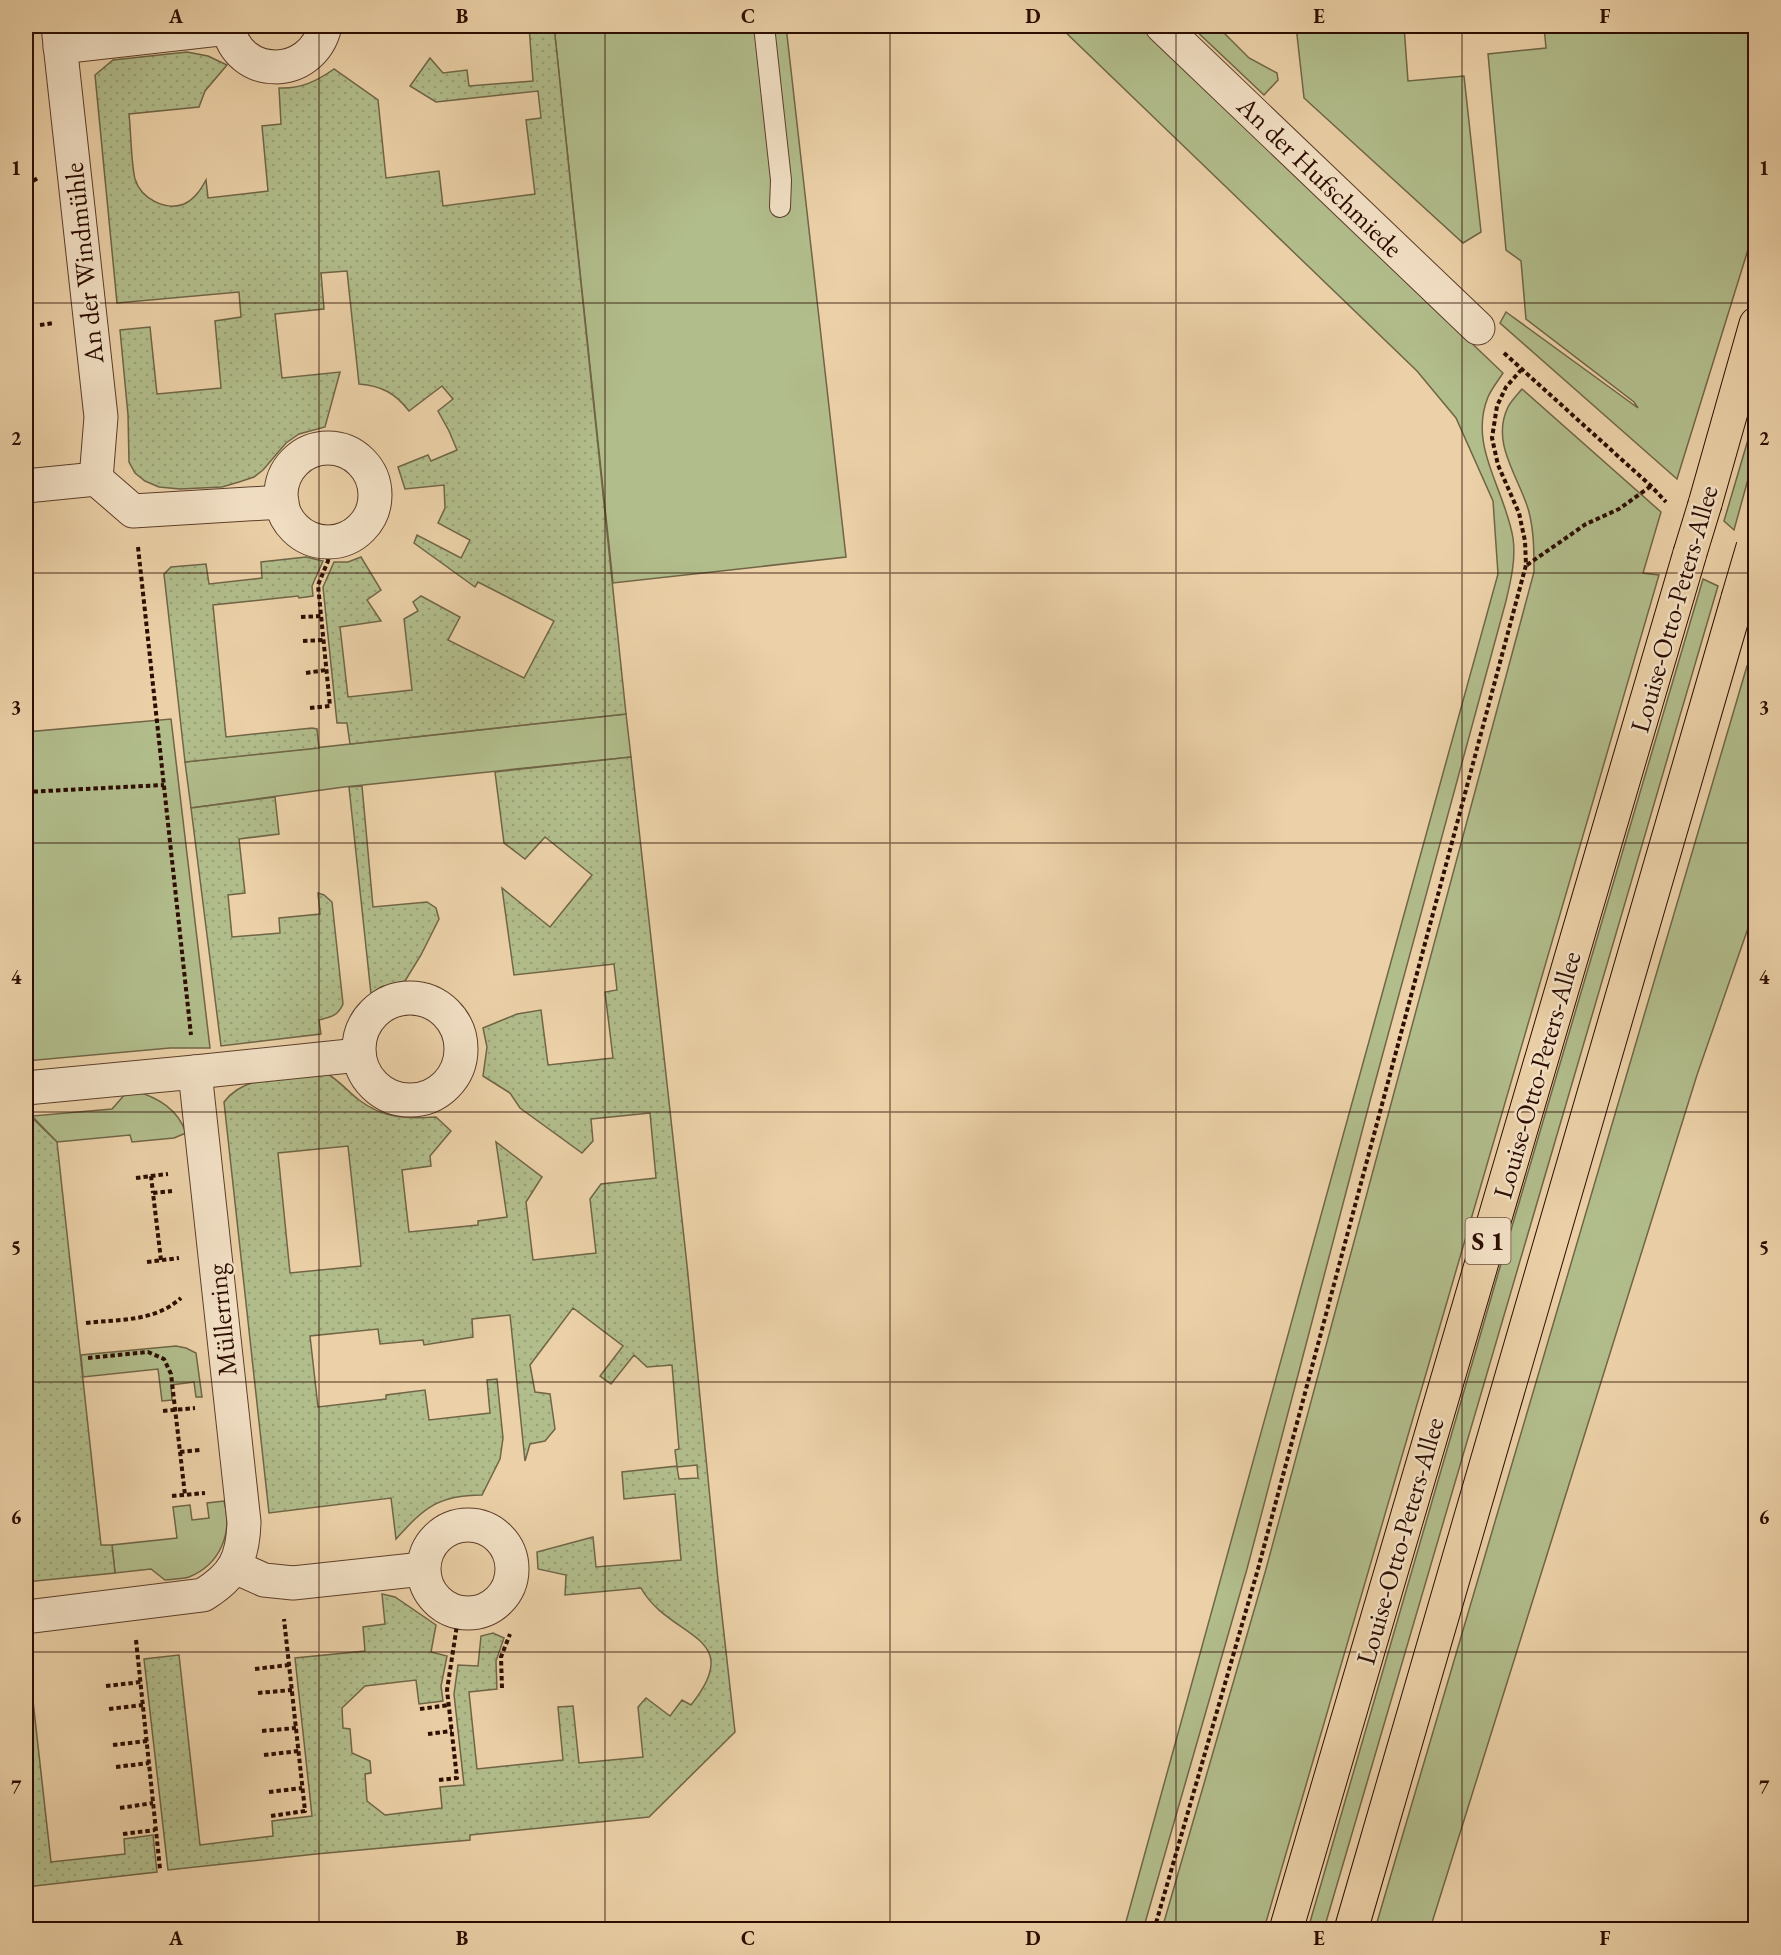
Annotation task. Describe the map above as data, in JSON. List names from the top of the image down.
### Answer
{
  "streets": {
    "main road": ["Louise-Otto-Peters-Allee", "S 1"],
    "street": ["An der Hufschmiede", "An der Windmühle", "Müllerring"]
  },
  "grid": {
    "columns": [
      "A",
      "B",
      "C",
      "D",
      "E",
      "F"
    ],
    "rows": [
      "1",
      "2",
      "3",
      "4",
      "5",
      "6",
      "7"
    ]
  }
}
